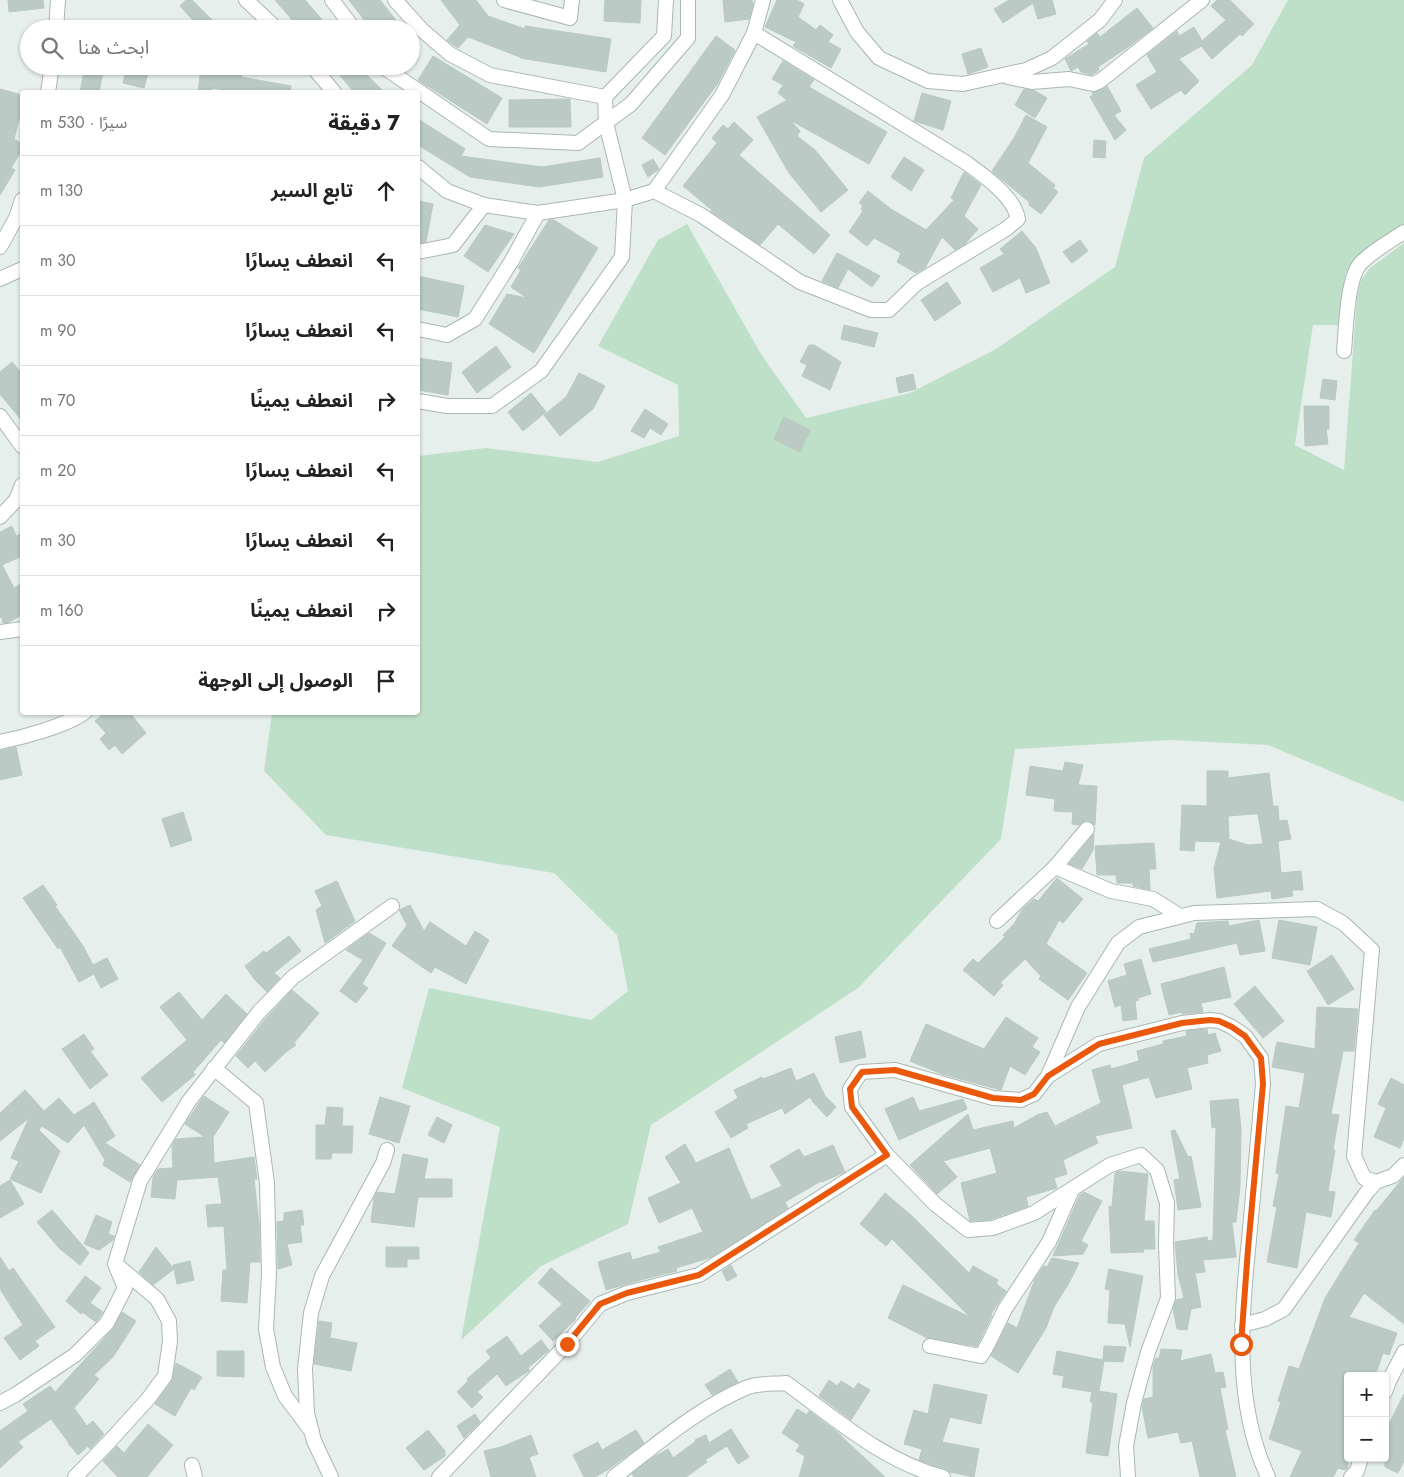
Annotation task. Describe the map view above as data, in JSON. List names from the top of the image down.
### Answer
{
  "page": {
    "search": "ابحث هنا",
    "heading": ["7 دقيقة", "سيرًا · 530 m"],
    "list": [
      ["تابع السير", "130 m"],
      ["انعطف يسارًا", "30 m"],
      ["انعطف يسارًا", "90 m"],
      ["انعطف يمينًا", "70 m"],
      ["انعطف يسارًا", "20 m"],
      ["انعطف يسارًا", "30 m"],
      ["انعطف يمينًا", "160 m"],
      "الوصول إلى الوجهة"
    ],
    "map_buttons": ["+", "−"]
  }
}
